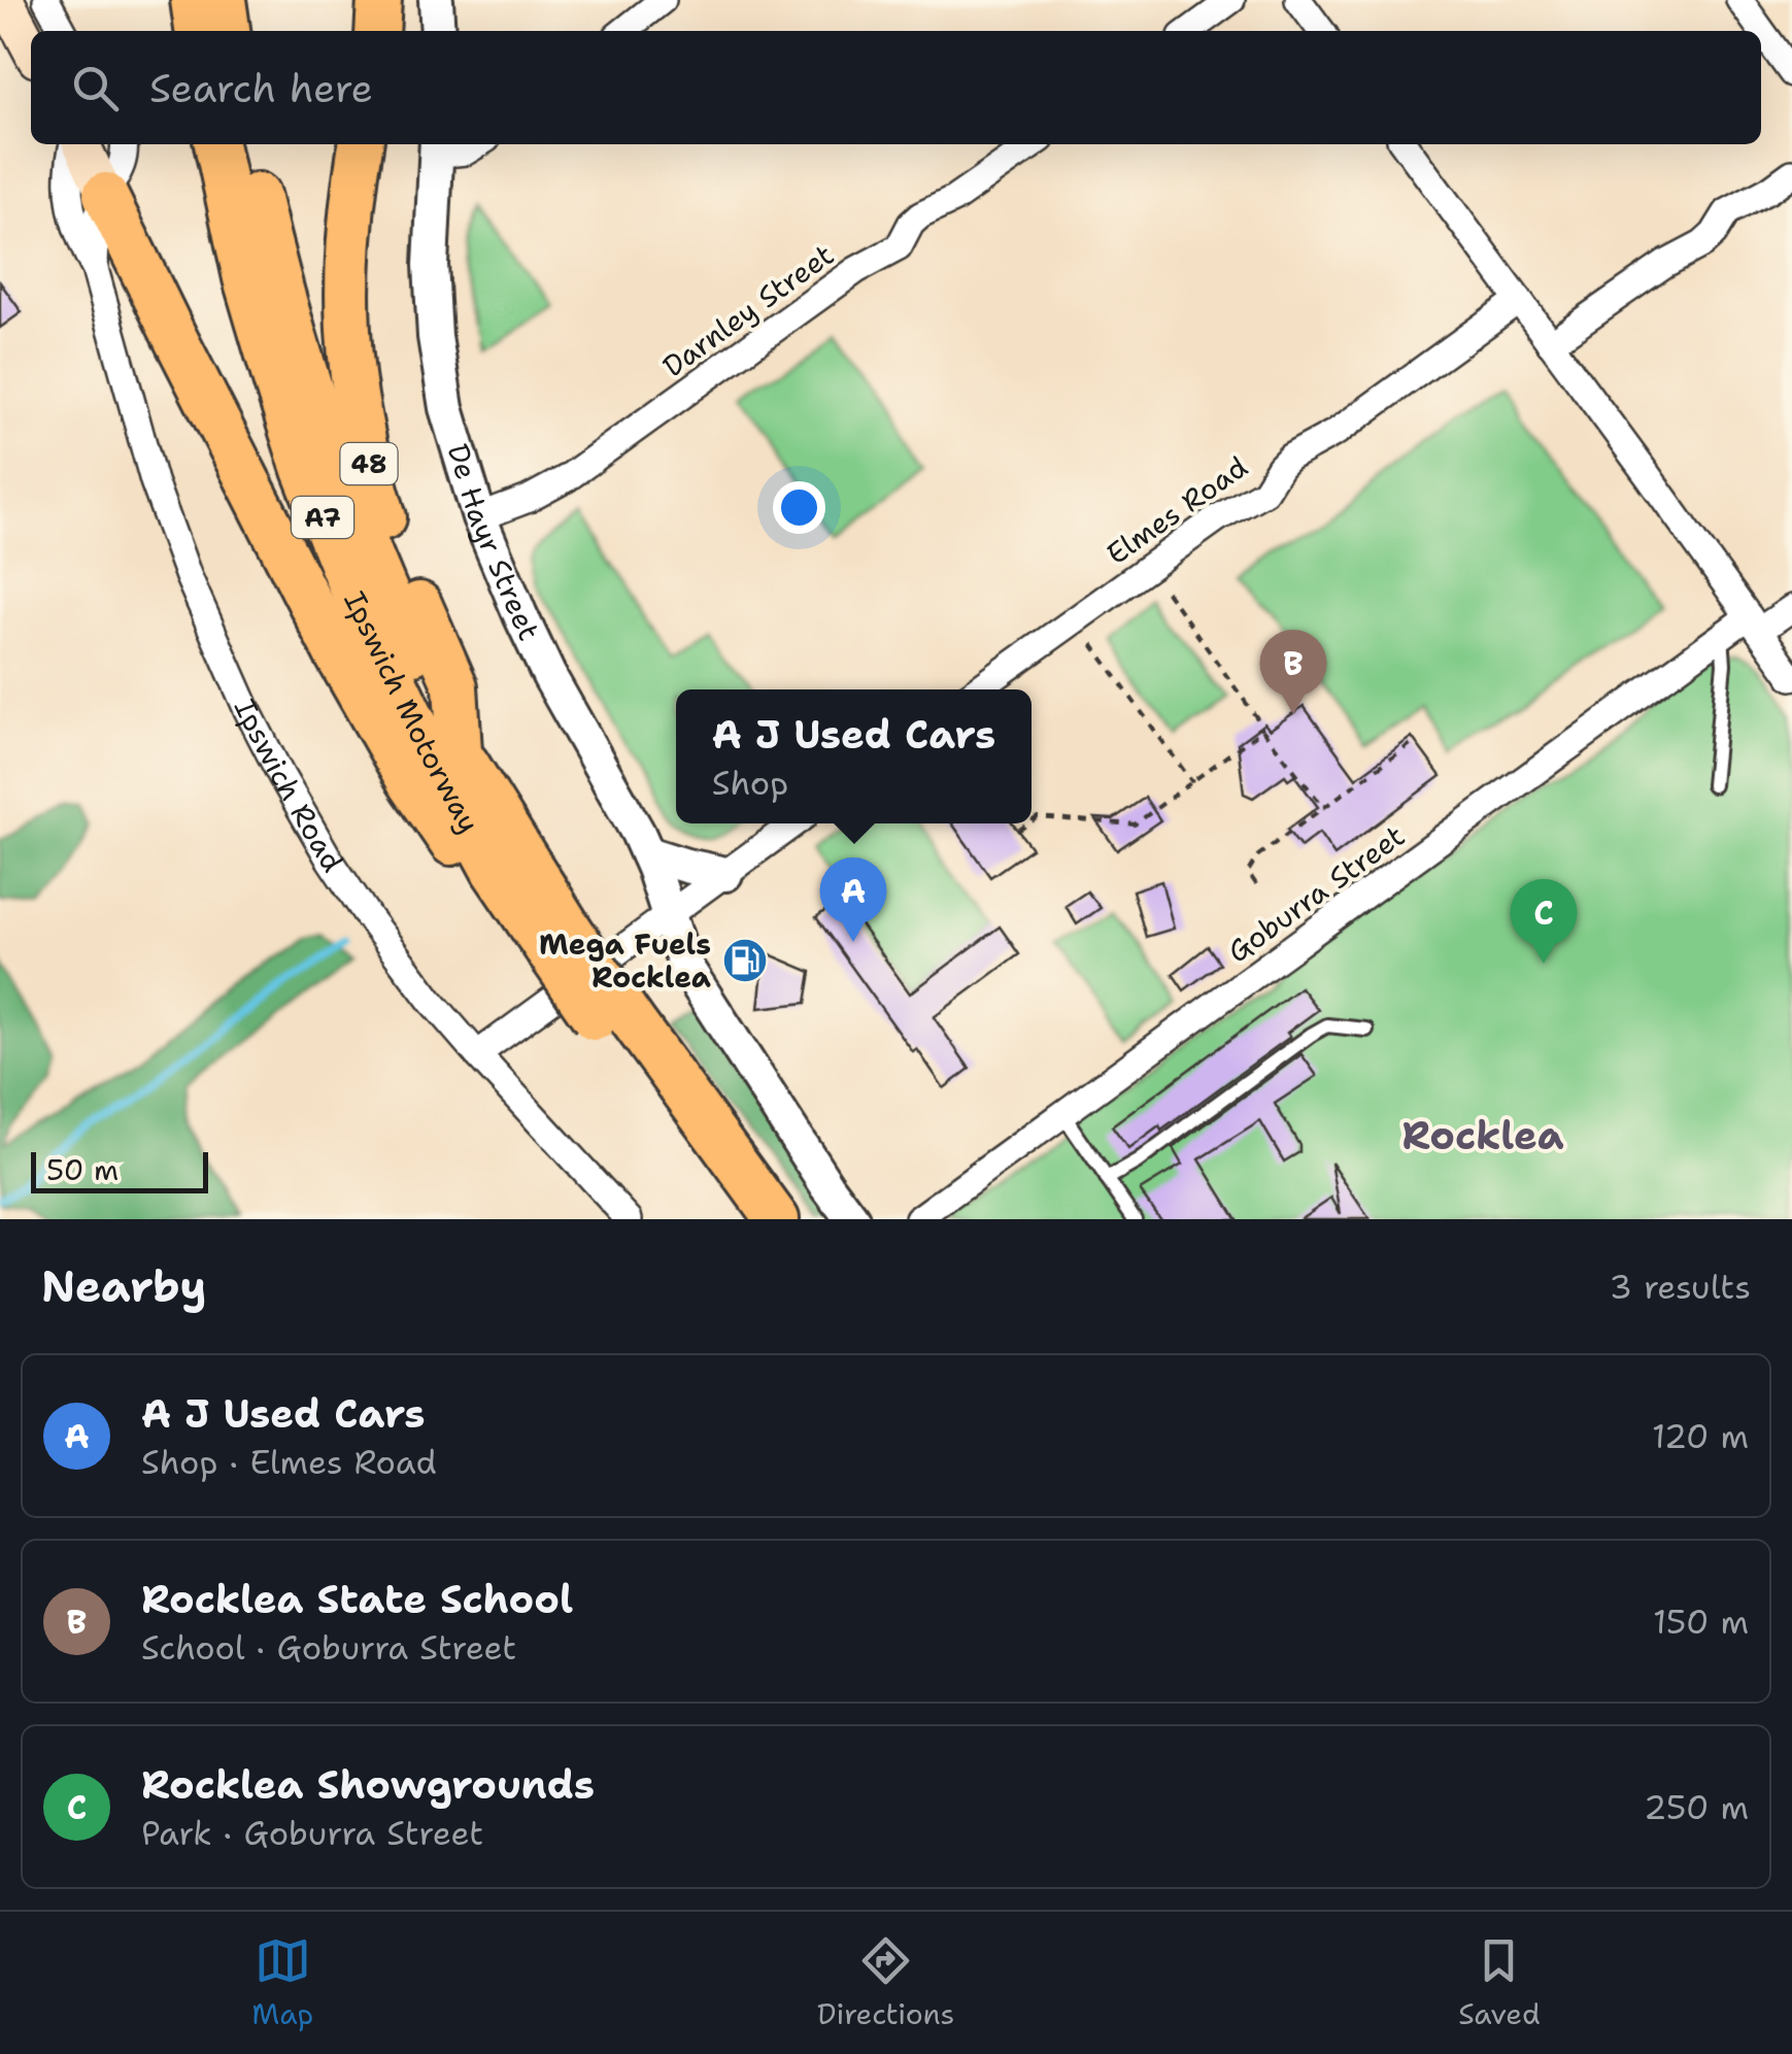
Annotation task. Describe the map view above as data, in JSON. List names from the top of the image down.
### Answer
{
  "streets": {
    "highway": ["48", "A7", "Ipswich Motorway"],
    "main road": ["Ipswich Road"],
    "street": [
      "Darnley Street",
      "Elmes Road",
      "De Hayr Street",
      "Goburra Street"
    ]
  },
  "crossings": [
    ["Darnley Street", "De Hayr Street"],
    ["48", "Ipswich Motorway"]
  ],
  "districts": ["Rocklea"],
  "places": {
    "fuel station": ["Mega Fuels Rocklea"]
  },
  "scale_bar": "50 m",
  "page": {
    "search": "Search here",
    "pins": ["B", "A", "C"],
    "popup": ["A J Used Cars", "Shop"],
    "scale": "50 m",
    "heading": ["Nearby", "3 results"],
    "list": [
      {
        "mark": "A",
        "name": "A J Used Cars",
        "note": "Shop · Elmes Road",
        "value": "120 m"
      },
      {
        "mark": "B",
        "name": "Rocklea State School",
        "note": "School · Goburra Street",
        "value": "150 m"
      },
      {
        "mark": "C",
        "name": "Rocklea Showgrounds",
        "note": "Park · Goburra Street",
        "value": "250 m"
      }
    ],
    "nav": ["Map", "Directions", "Saved"]
  }
}
